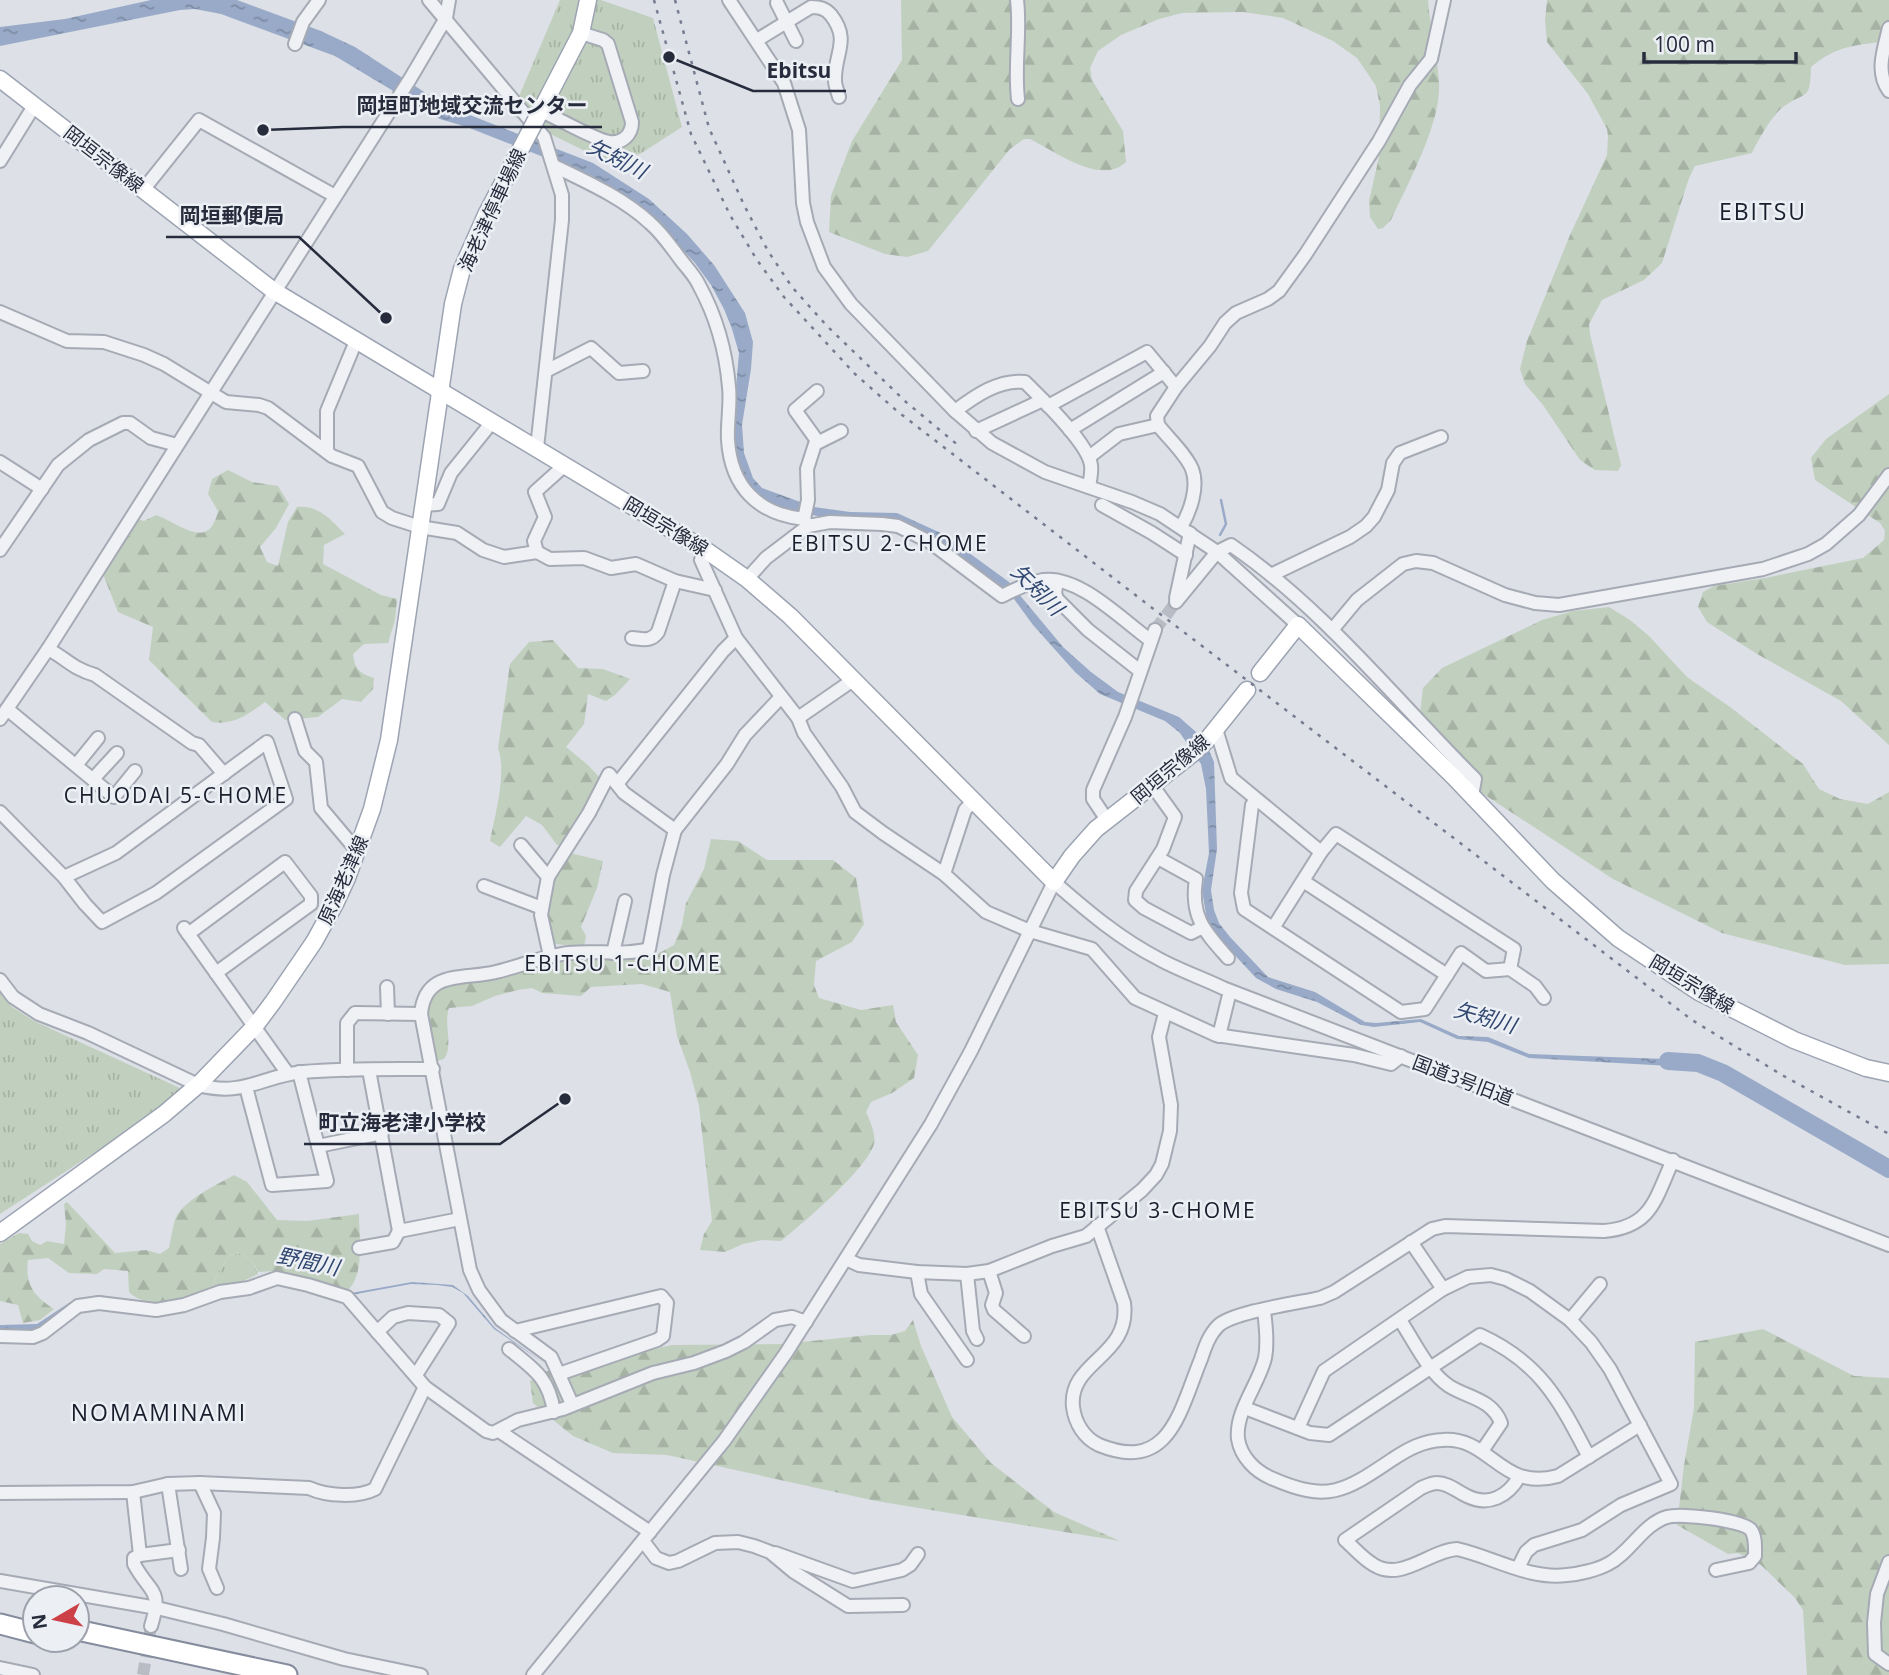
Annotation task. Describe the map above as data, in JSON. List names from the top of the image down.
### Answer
{
  "streets": {
    "main road": ["岡垣宗像線", "海老津停車場線", "原海老津線"],
    "street": ["国道3号旧道"]
  },
  "crossings": [
    ["岡垣宗像線", "海老津停車場線"],
    ["岡垣宗像線", "原海老津線"],
    ["岡垣宗像線", "国道3号旧道"],
    ["海老津停車場線", "原海老津線"]
  ],
  "districts": [
    "EBITSU",
    "EBITSU 2-CHOME",
    "CHUODAI 5-CHOME",
    "EBITSU 1-CHOME",
    "EBITSU 3-CHOME",
    "NOMAMINAMI"
  ],
  "water": ["矢矧川", "野間川"],
  "places": [
    "Ebitsu",
    "岡垣町地域交流センター",
    "岡垣郵便局",
    "町立海老津小学校"
  ],
  "scale_bar": "100 m",
  "north": "left"
}
